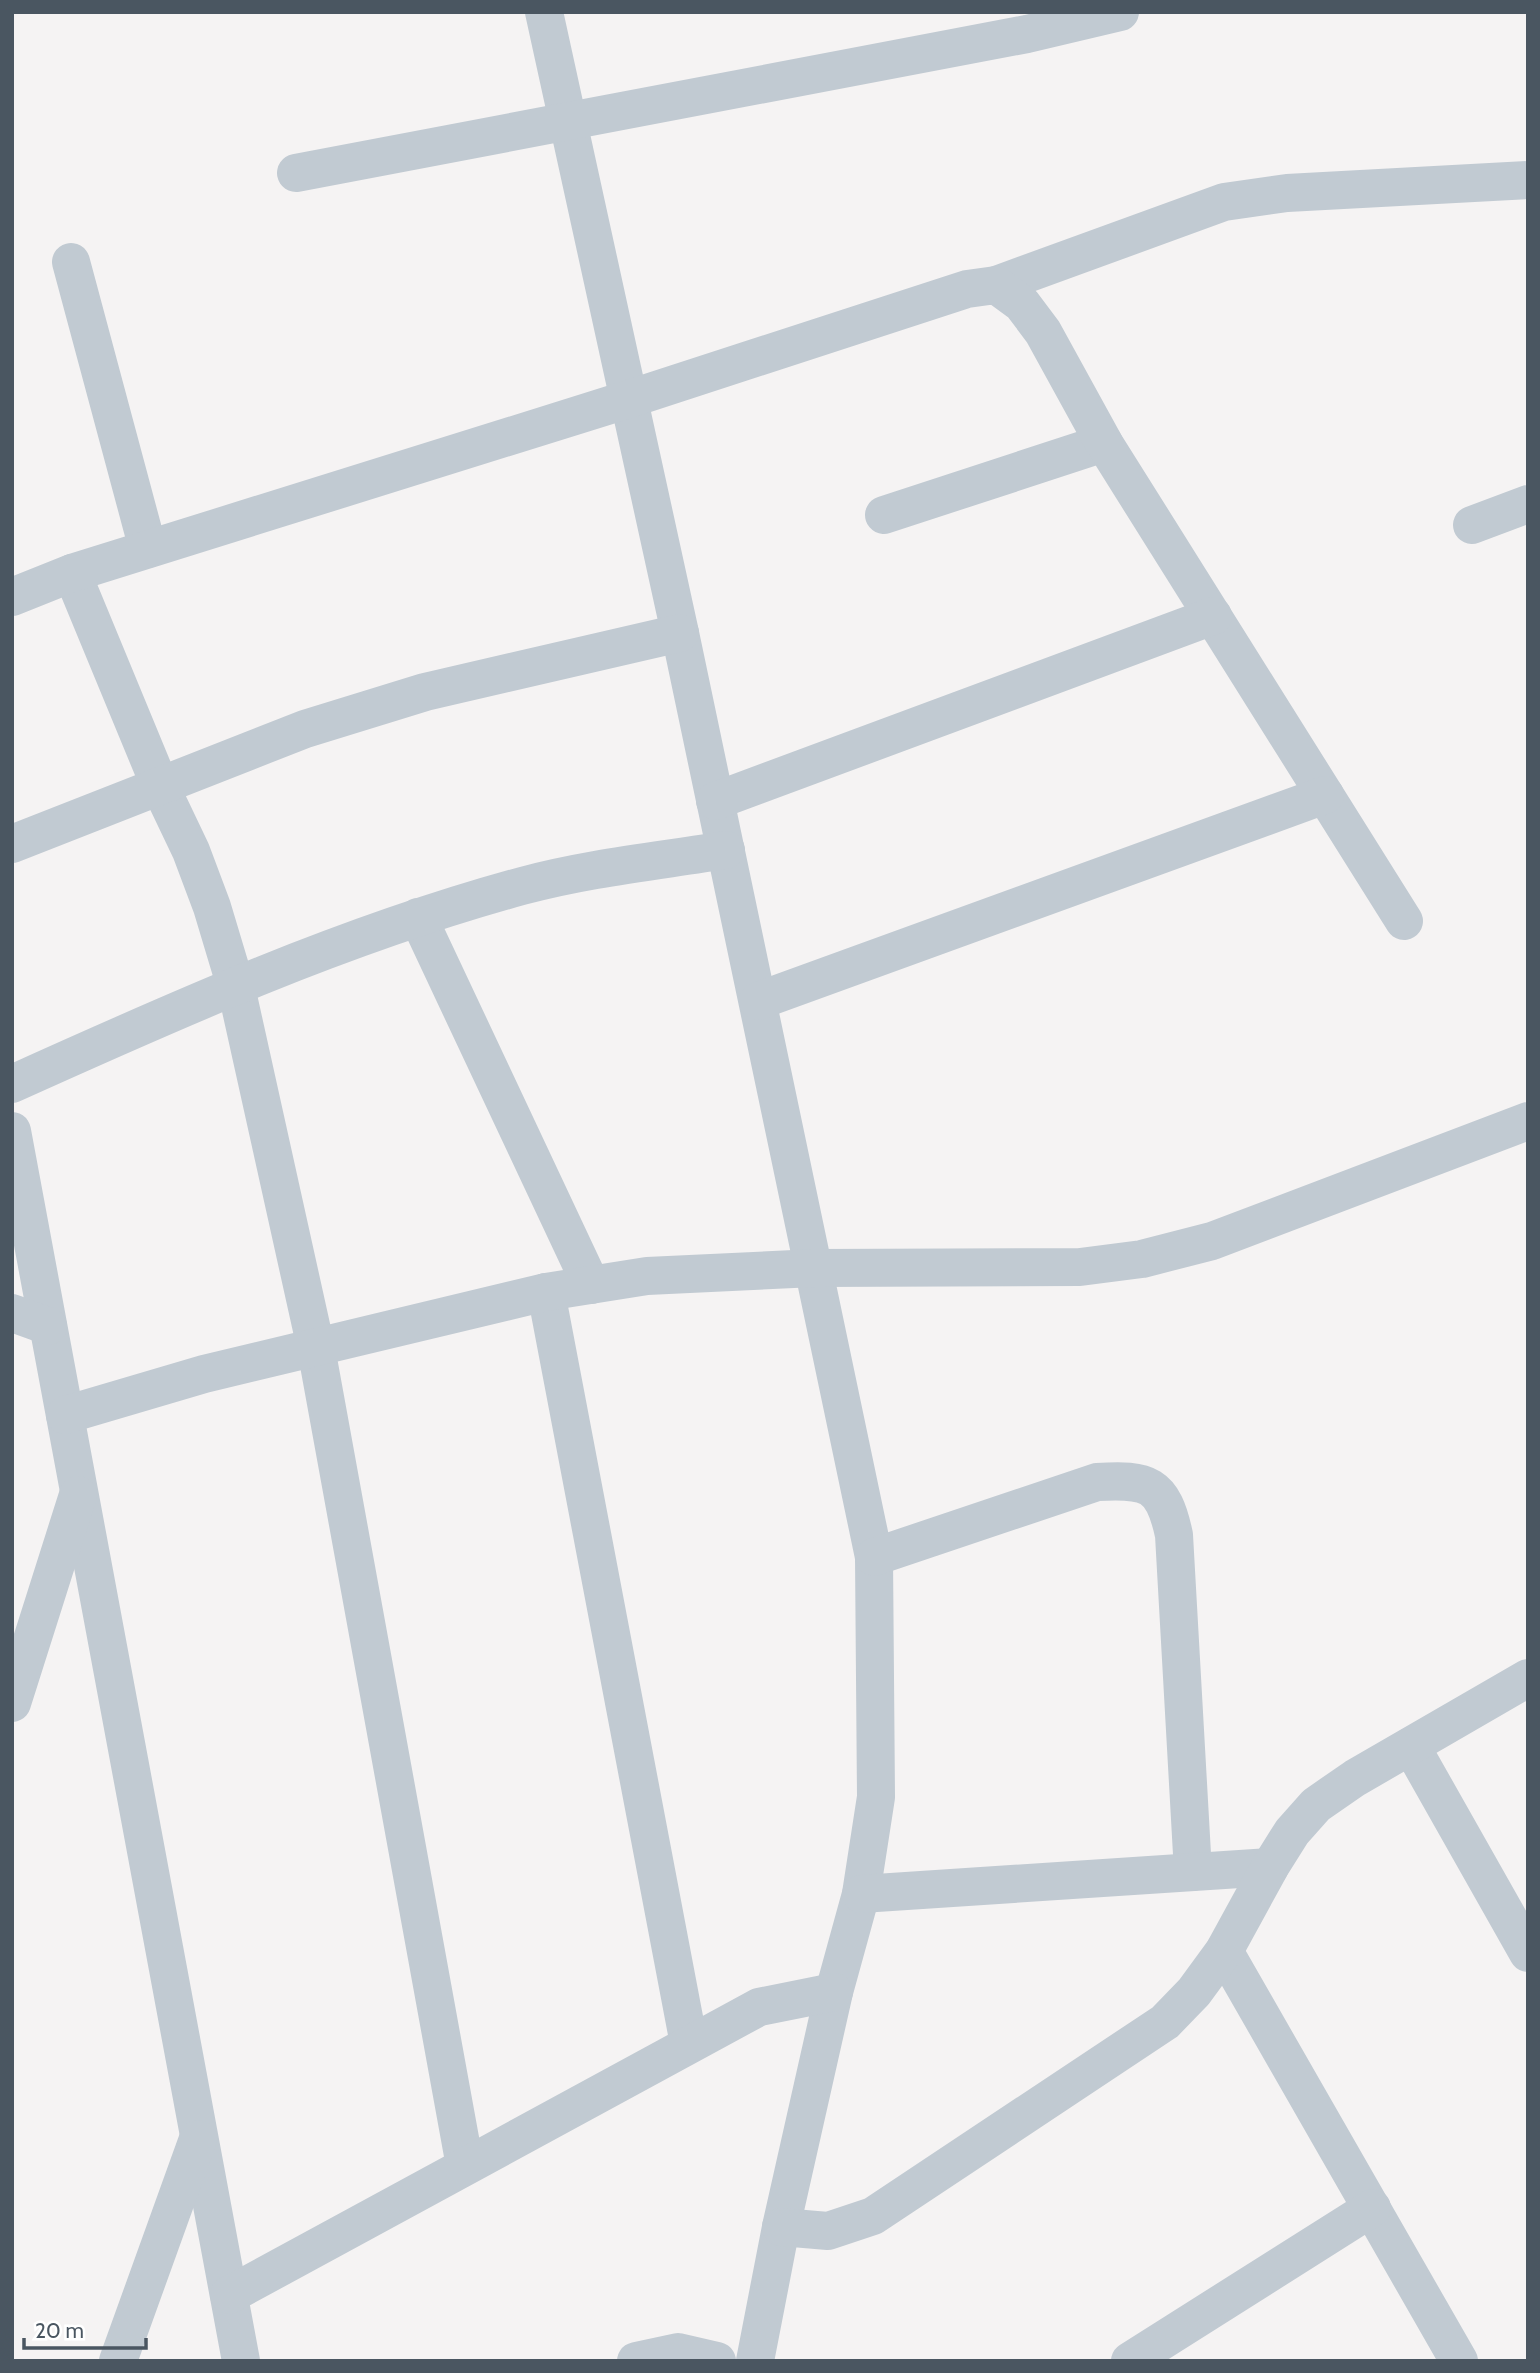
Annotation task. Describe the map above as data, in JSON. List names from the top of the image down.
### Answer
{
  "scale_bar": "20 m"
}
